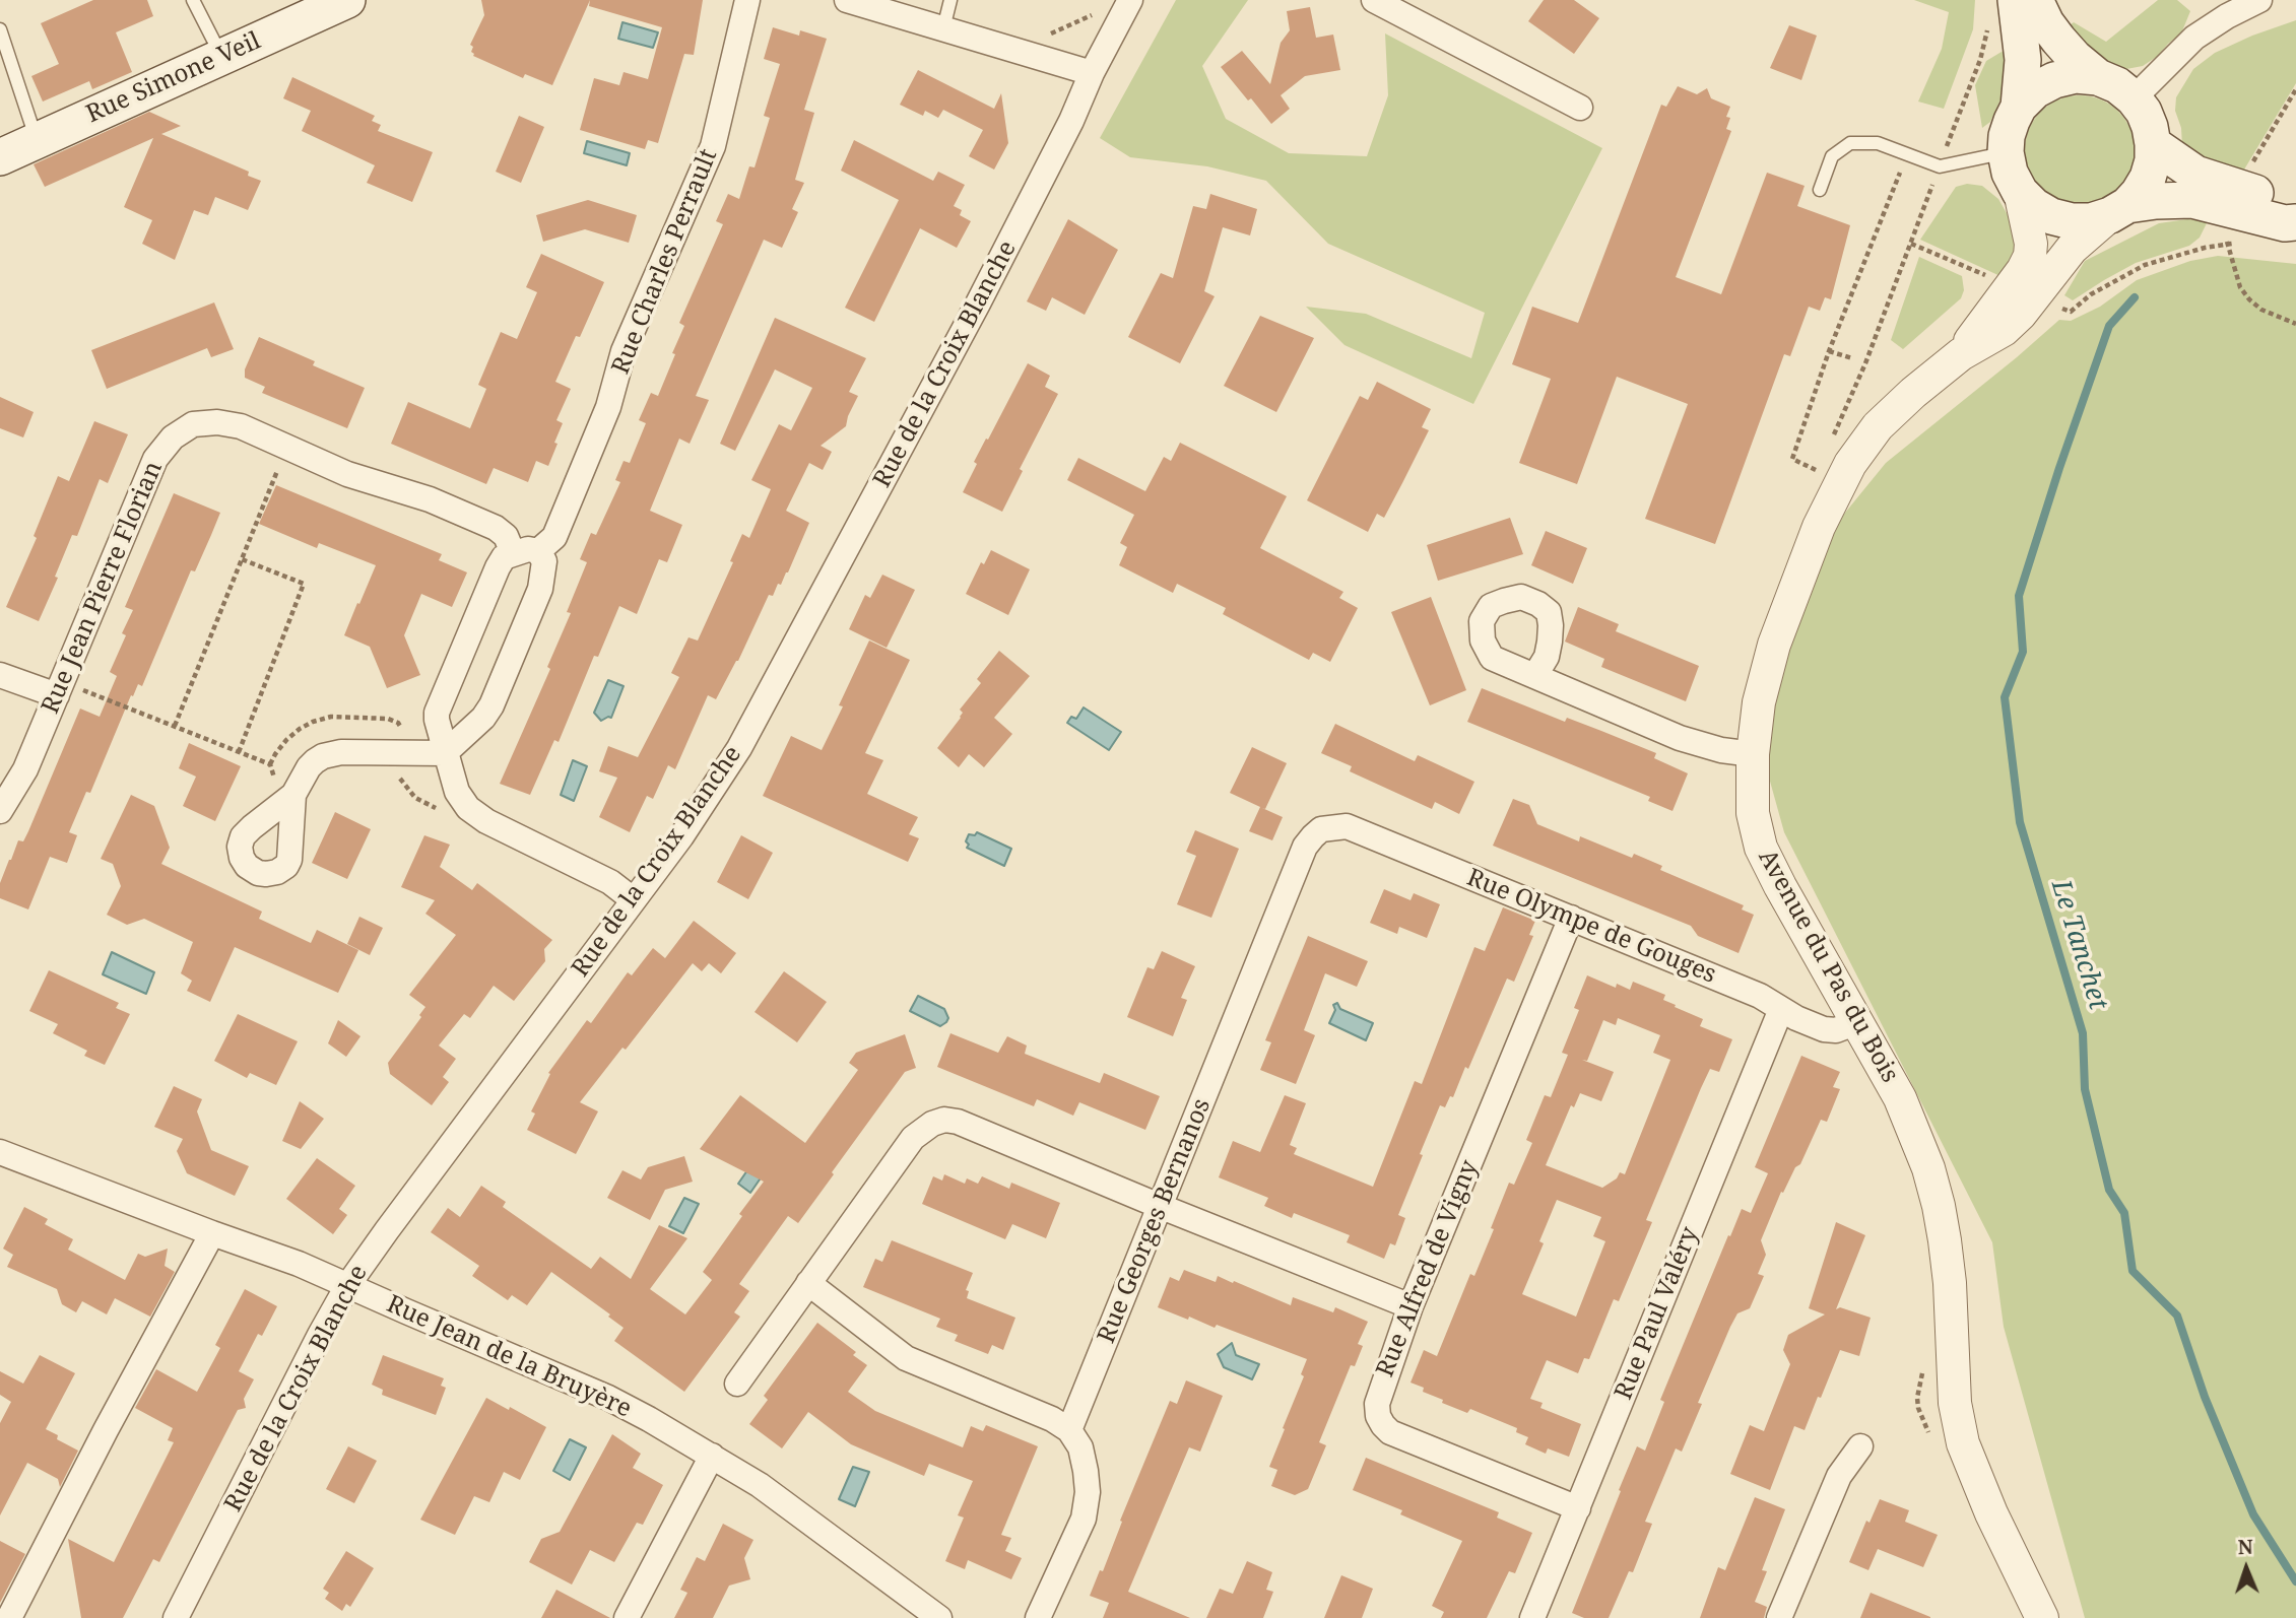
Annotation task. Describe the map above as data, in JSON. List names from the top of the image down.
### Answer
{
  "streets": {
    "main road": ["Rue Simone Veil"],
    "street": [
      "Rue Charles Perrault",
      "Rue de la Croix Blanche",
      "Rue Jean Pierre Florian",
      "Rue Olympe de Gouges",
      "Avenue du Pas du Bois",
      "Rue Georges Bernanos",
      "Rue Alfred de Vigny",
      "Rue Paul Valéry",
      "Rue Jean de la Bruyère"
    ]
  },
  "crossings": [
    ["Rue de la Croix Blanche", "Rue Jean de la Bruyère"],
    ["Rue Olympe de Gouges", "Avenue du Pas du Bois"],
    ["Rue Olympe de Gouges", "Rue Georges Bernanos"],
    ["Rue Olympe de Gouges", "Rue Alfred de Vigny"],
    ["Rue Olympe de Gouges", "Rue Paul Valéry"],
    ["Rue Alfred de Vigny", "Rue Paul Valéry"]
  ],
  "water": ["Le Tanchet"],
  "north": "top"
}
